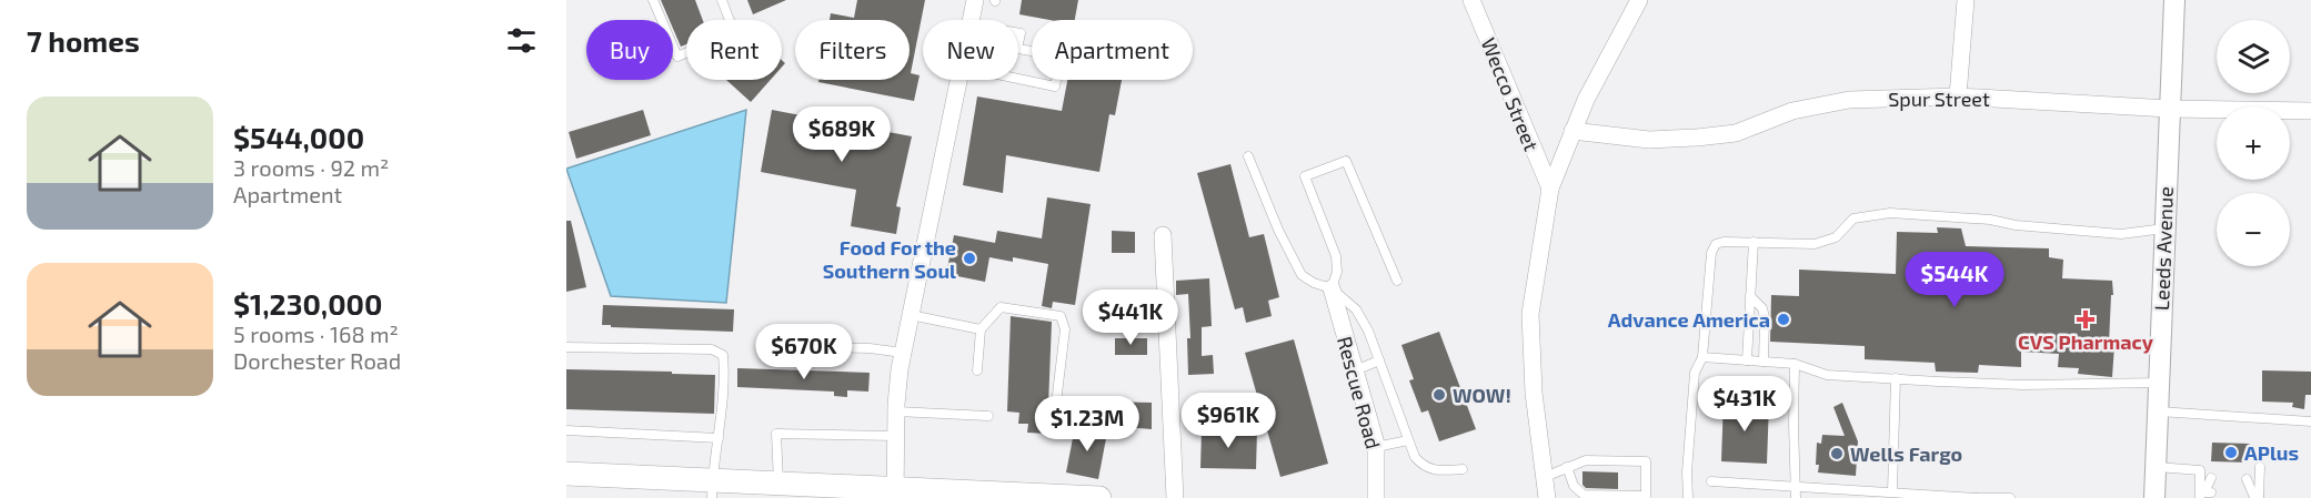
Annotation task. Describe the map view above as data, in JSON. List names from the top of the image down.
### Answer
{
  "streets": {
    "street": [
      "Wecco Street",
      "Spur Street",
      "Leeds Avenue",
      "Rescue Road"
    ]
  },
  "crossings": [
    ["Spur Street", "Leeds Avenue"]
  ],
  "places": {
    "other": [
      "Food For the Southern Soul",
      "Advance America",
      "WOW!",
      "APlus",
      "Wells Fargo"
    ],
    "health": ["CVS Pharmacy"]
  },
  "page": {
    "heading": "7 homes",
    "map_buttons": ["+", "−"],
    "chip": [
      "Buy",
      "Rent",
      "Filters",
      "New",
      "Apartment"
    ],
    "list": [
      {
        "name": "$544,000",
        "note": "3 rooms · 92 m² · Apartment"
      },
      {
        "name": "$1,230,000",
        "note": "5 rooms · 168 m² · Dorchester Road"
      }
    ],
    "price": [
      "$689K",
      "$544K",
      "$441K",
      "$670K",
      "$431K",
      "$961K",
      "$1.23M"
    ]
  }
}
